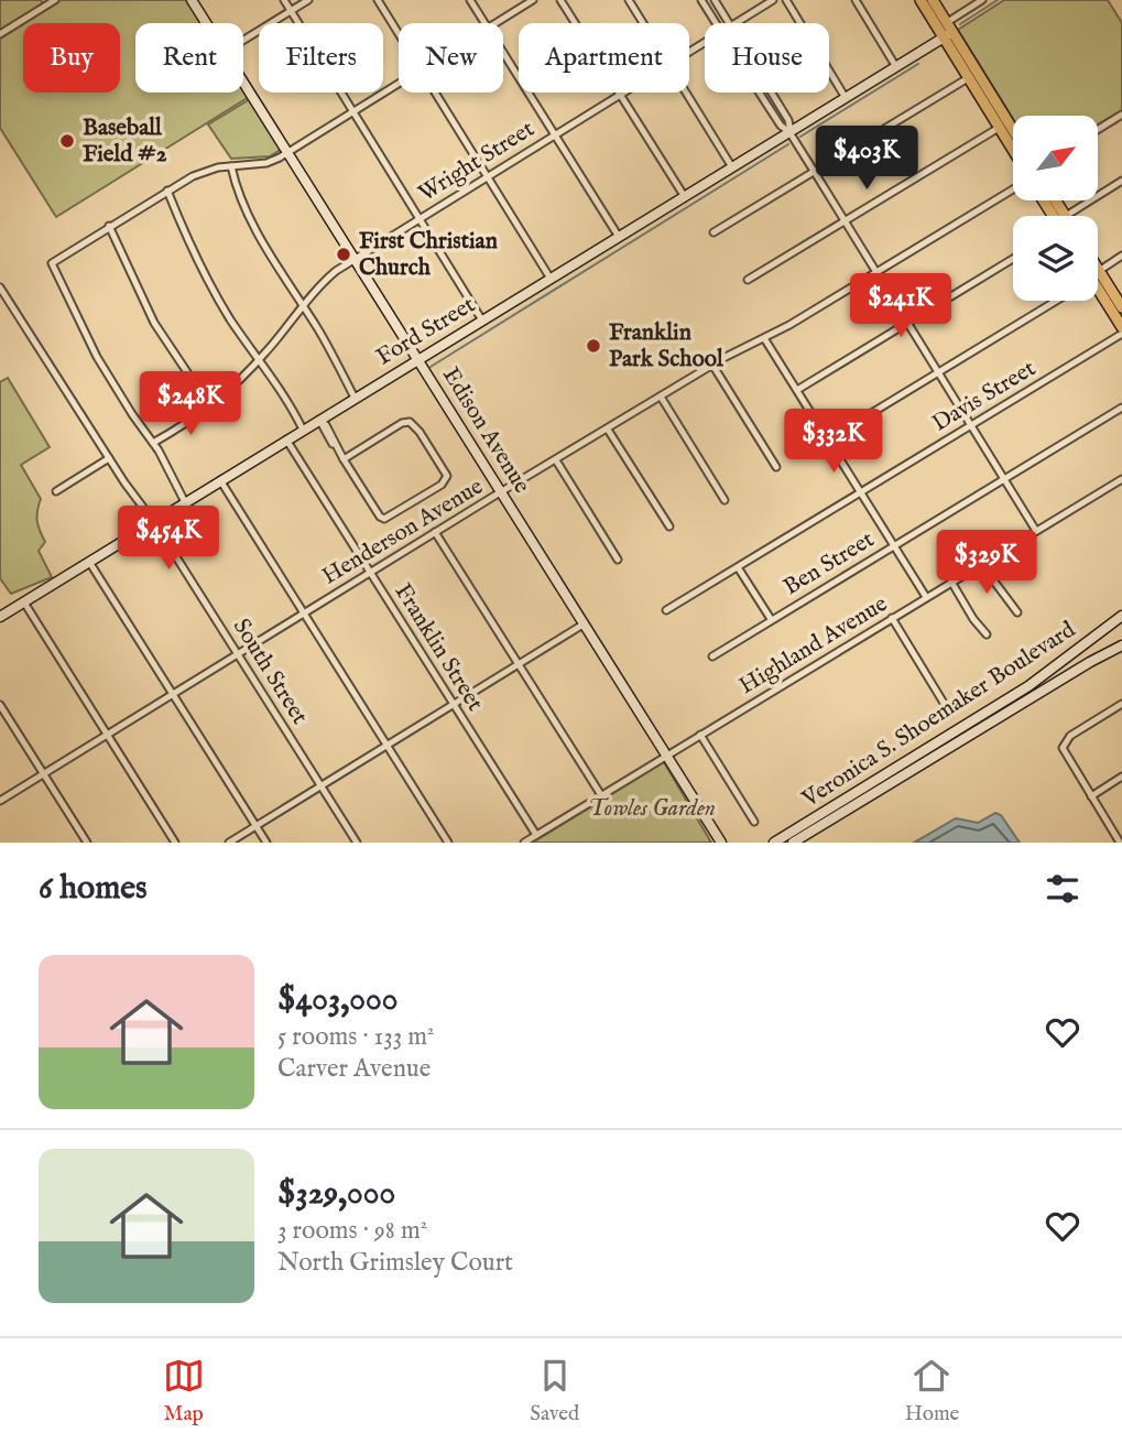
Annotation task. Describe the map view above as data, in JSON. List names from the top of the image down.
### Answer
{
  "streets": {
    "street": [
      "Wright Street",
      "Ford Street",
      "Davis Street",
      "Edison Avenue",
      "Henderson Avenue",
      "Ben Street",
      "Highland Avenue",
      "Franklin Street",
      "South Street",
      "Veronica S. Shoemaker Boulevard"
    ]
  },
  "crossings": [
    ["Wright Street", "Edison Avenue"],
    ["Ford Street", "Edison Avenue"],
    ["Ford Street", "Franklin Street"],
    ["Ford Street", "South Street"],
    ["Edison Avenue", "Henderson Avenue"],
    ["Edison Avenue", "Highland Avenue"],
    ["Henderson Avenue", "Franklin Street"],
    ["Henderson Avenue", "South Street"],
    ["Highland Avenue", "Franklin Street"]
  ],
  "parks": ["Towles Garden"],
  "places": ["Baseball Field #2", "First Christian Church", "Franklin Park School"],
  "north": "top right",
  "page": {
    "chip": [
      "Buy",
      "Rent",
      "Filters",
      "New",
      "Apartment",
      "House"
    ],
    "price": [
      "$403K",
      "$241K",
      "$248K",
      "$332K",
      "$454K",
      "$329K"
    ],
    "heading": "6 homes",
    "list": [
      {
        "name": "$403,000",
        "note": "5 rooms · 133 m² · Carver Avenue"
      },
      {
        "name": "$329,000",
        "note": "3 rooms · 98 m² · North Grimsley Court"
      }
    ],
    "tabs": ["Map", "Saved", "Home"]
  }
}
